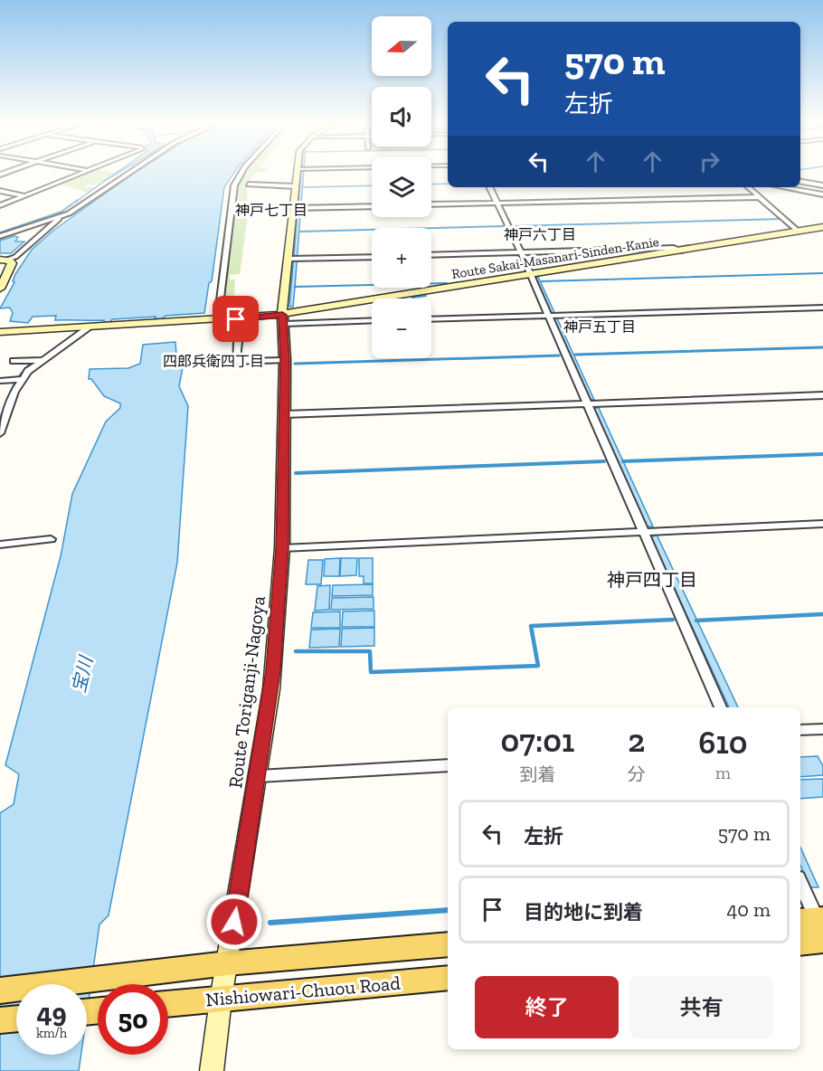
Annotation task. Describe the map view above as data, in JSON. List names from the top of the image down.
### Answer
{
  "streets": {
    "main road": ["Route Sakai-Masanari-Sinden-Kanie", "Route Toriganji-Nagoya", "Nishiowari-Chuou Road"]
  },
  "crossings": [
    ["Route Sakai-Masanari-Sinden-Kanie", "Route Toriganji-Nagoya"],
    ["Route Toriganji-Nagoya", "Nishiowari-Chuou Road"]
  ],
  "districts": [
    "神戸七丁目",
    "神戸六丁目",
    "神戸五丁目",
    "四郎兵衛四丁目",
    "神戸四丁目"
  ],
  "water": ["宝川"],
  "north": "left",
  "page": {
    "map_buttons": ["+", "−"],
    "turn": ["570 m", "左折"],
    "eta": [
      "07:01",
      "到着",
      "2",
      "分",
      "610",
      "m"
    ],
    "list": [
      {
        "name": "左折",
        "value": "570 m"
      },
      {
        "name": "目的地に到着",
        "value": "40 m"
      }
    ],
    "buttons": ["終了", "共有"],
    "speed": "49 km/h",
    "limit": "50"
  }
}
